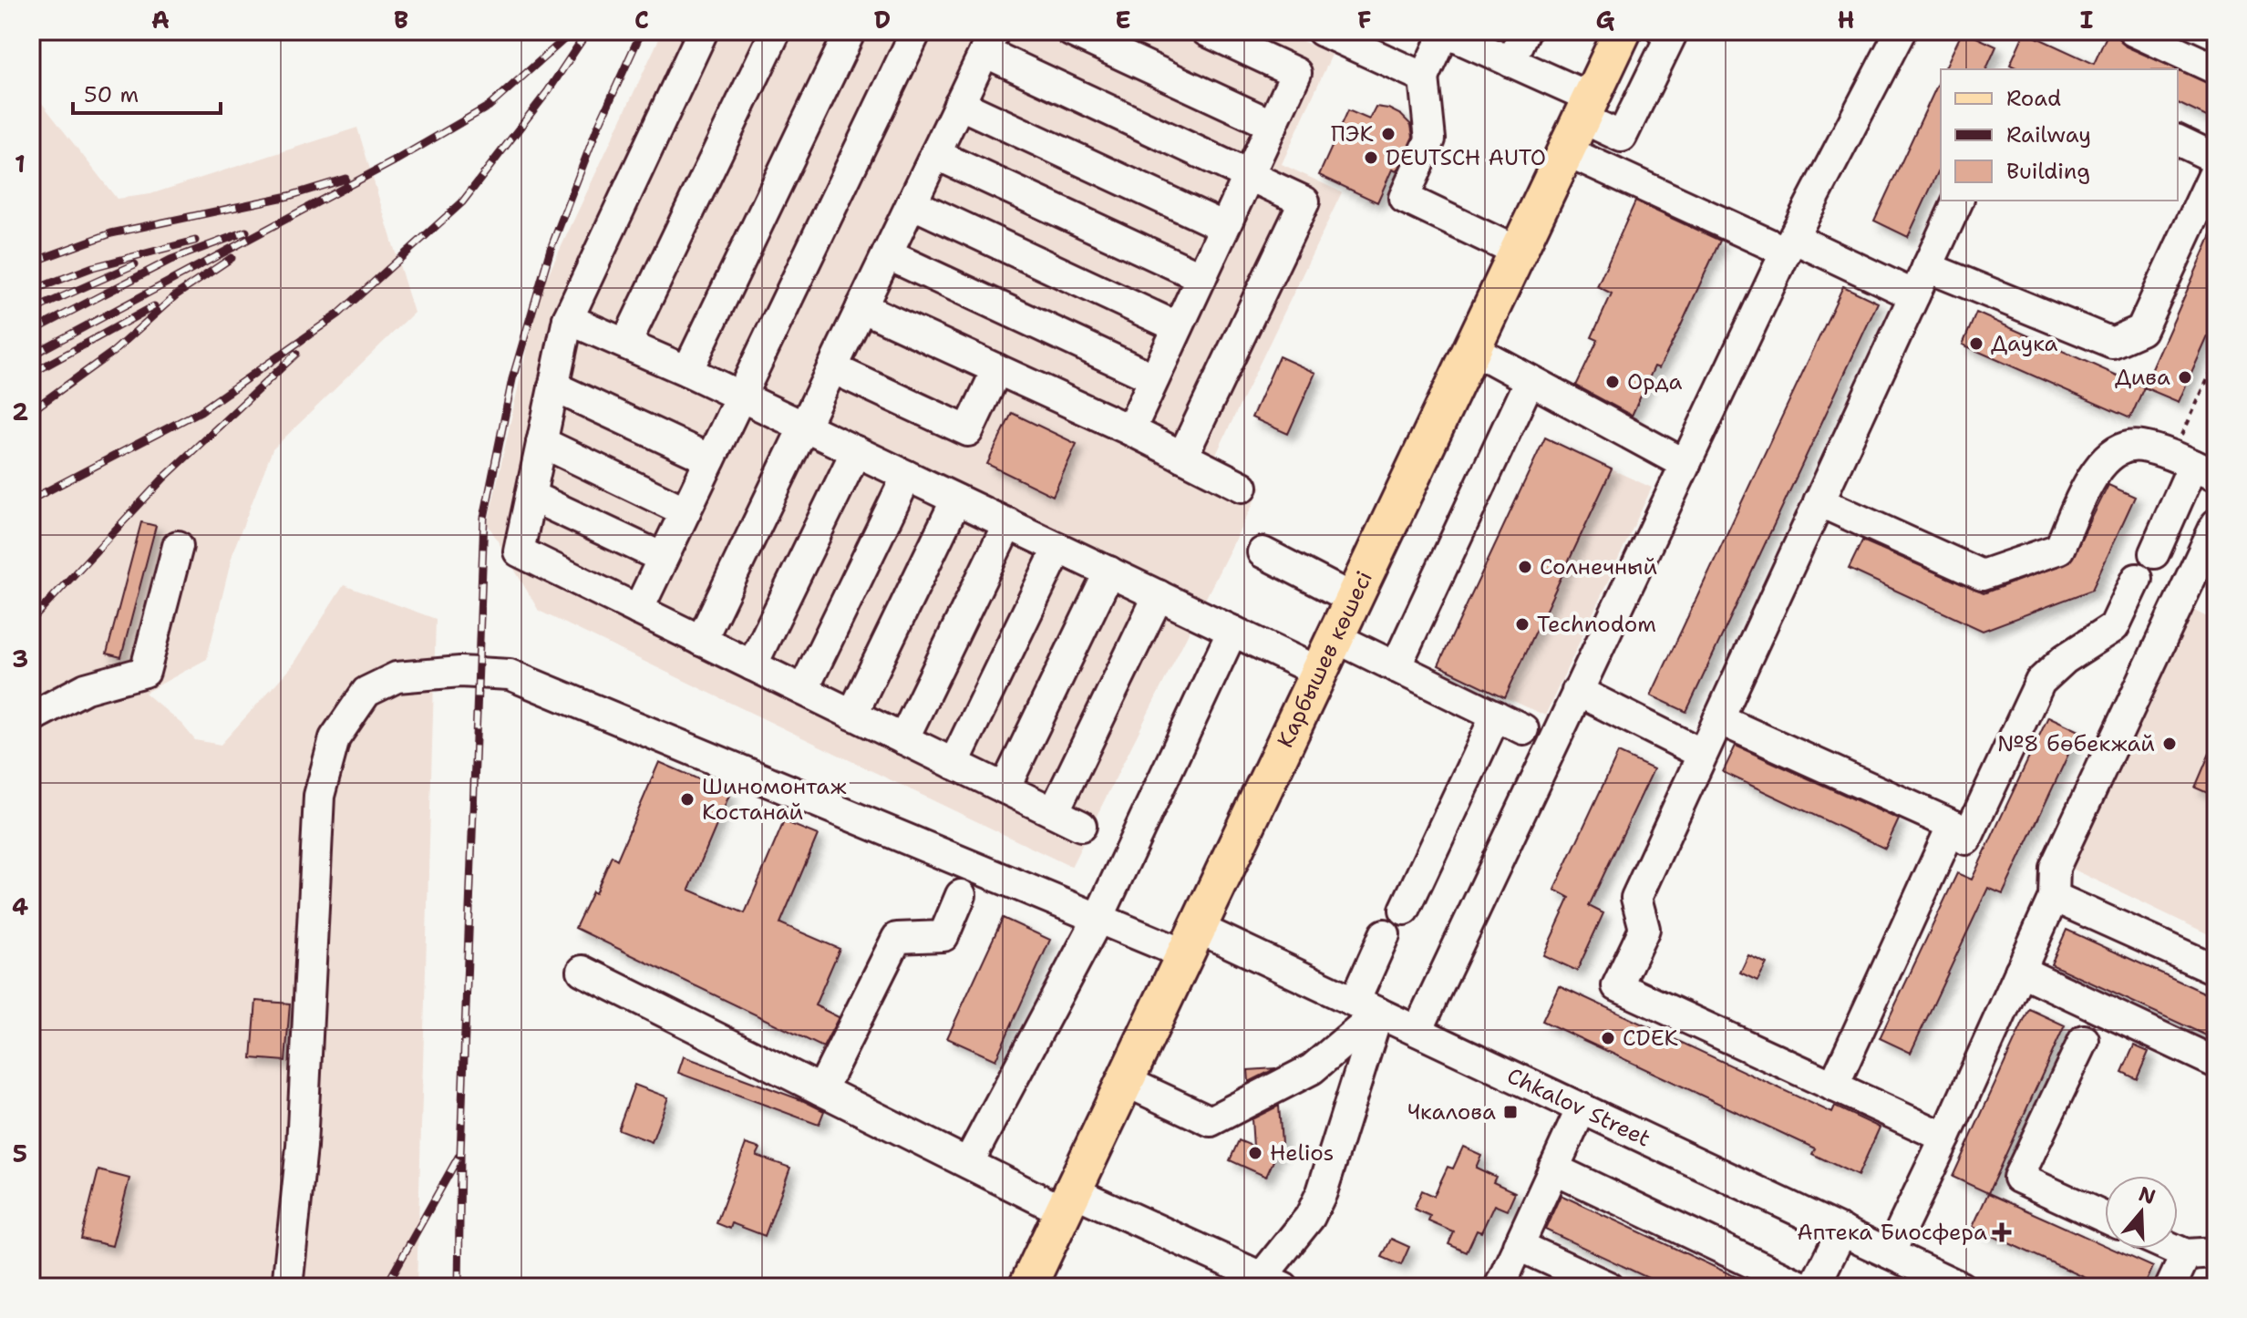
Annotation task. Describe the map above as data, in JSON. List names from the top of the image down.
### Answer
{
  "streets": {
    "main road": ["Карбышев көшесі"],
    "street": ["Chkalov Street"]
  },
  "crossings": [
    ["Карбышев көшесі", "Chkalov Street"]
  ],
  "places": {
    "other": [
      "ПЭК",
      "DEUTSCH AUTO",
      "Даука",
      "Дива",
      "Орда",
      "Солнечный",
      "Technodom",
      "№8 бөбекжай",
      "Шиномонтаж Костанай",
      "CDEK",
      "Helios"
    ],
    "transit": ["Чкалова"],
    "health": ["Аптека Биосфера"]
  },
  "legend": ["Road", "Railway", "Building"],
  "scale_bar": "50 m",
  "north": "top",
  "grid": {
    "columns": [
      "A",
      "B",
      "C",
      "D",
      "E",
      "F",
      "G",
      "H",
      "I"
    ],
    "rows": [
      "1",
      "2",
      "3",
      "4",
      "5"
    ]
  }
}
